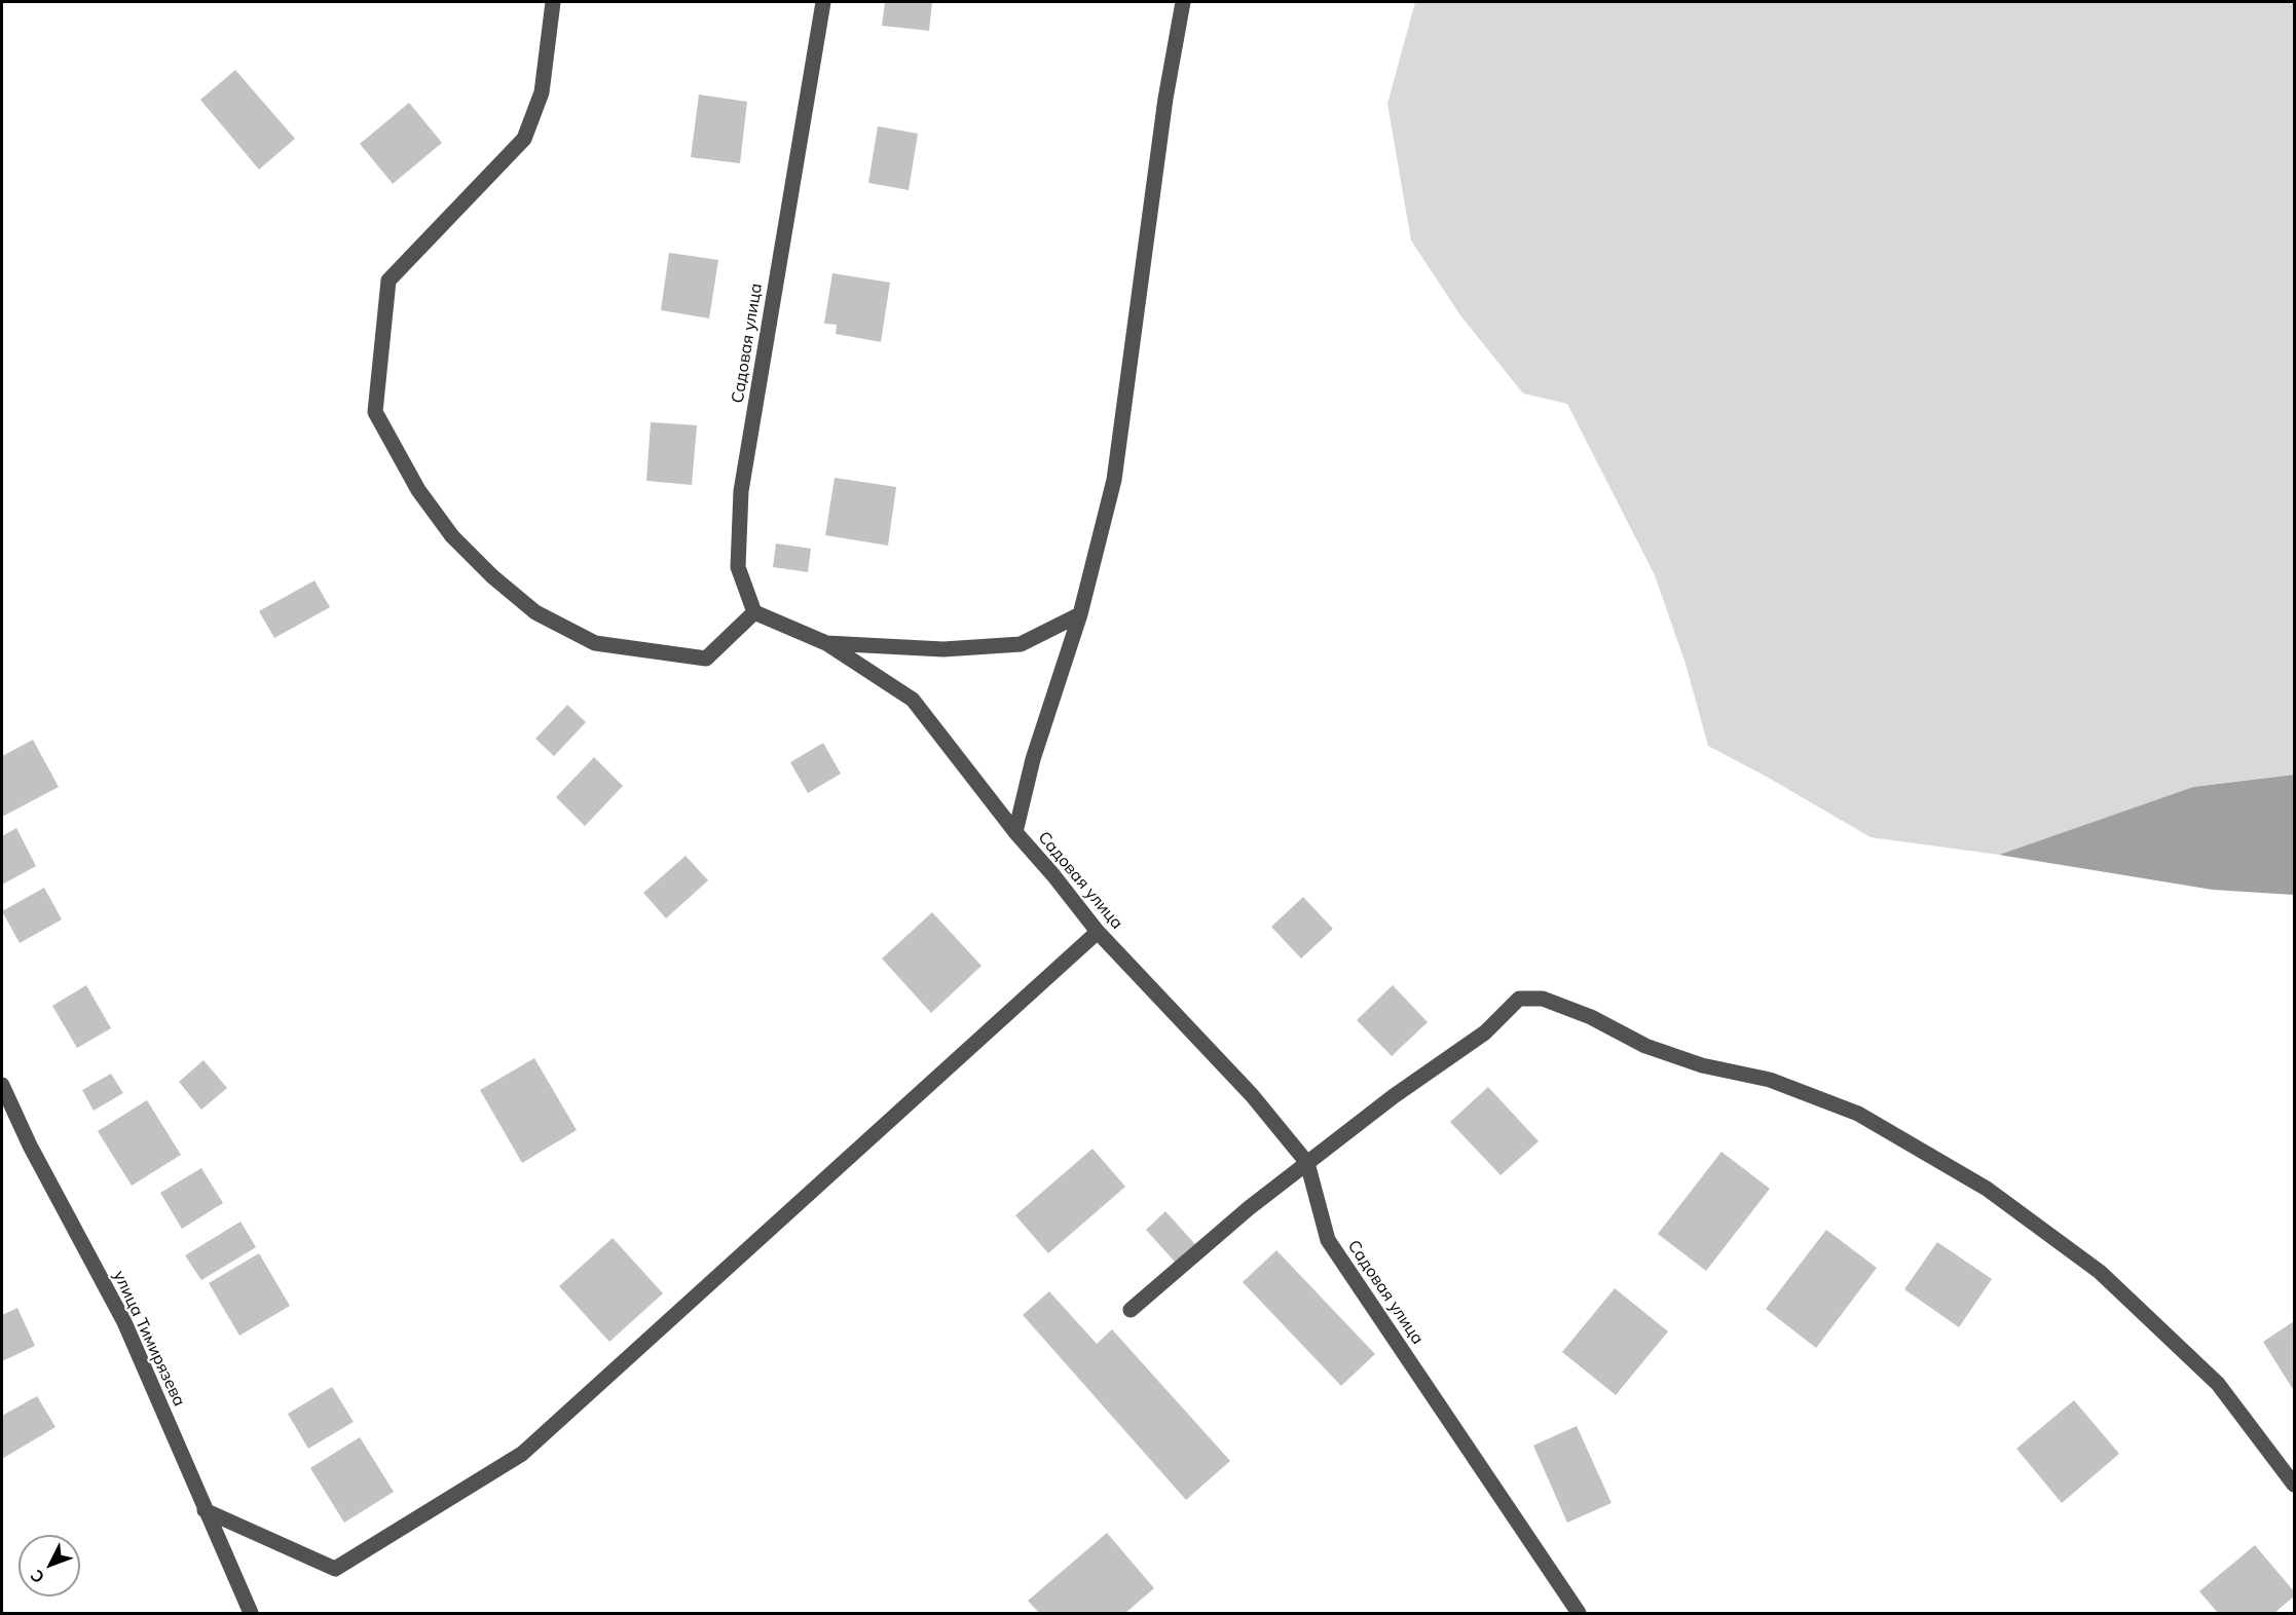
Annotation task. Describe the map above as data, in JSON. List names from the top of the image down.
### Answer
{
  "streets": {
    "street": ["Садовая улица", "улица Тимирязева"]
  },
  "north": "bottom left"
}
